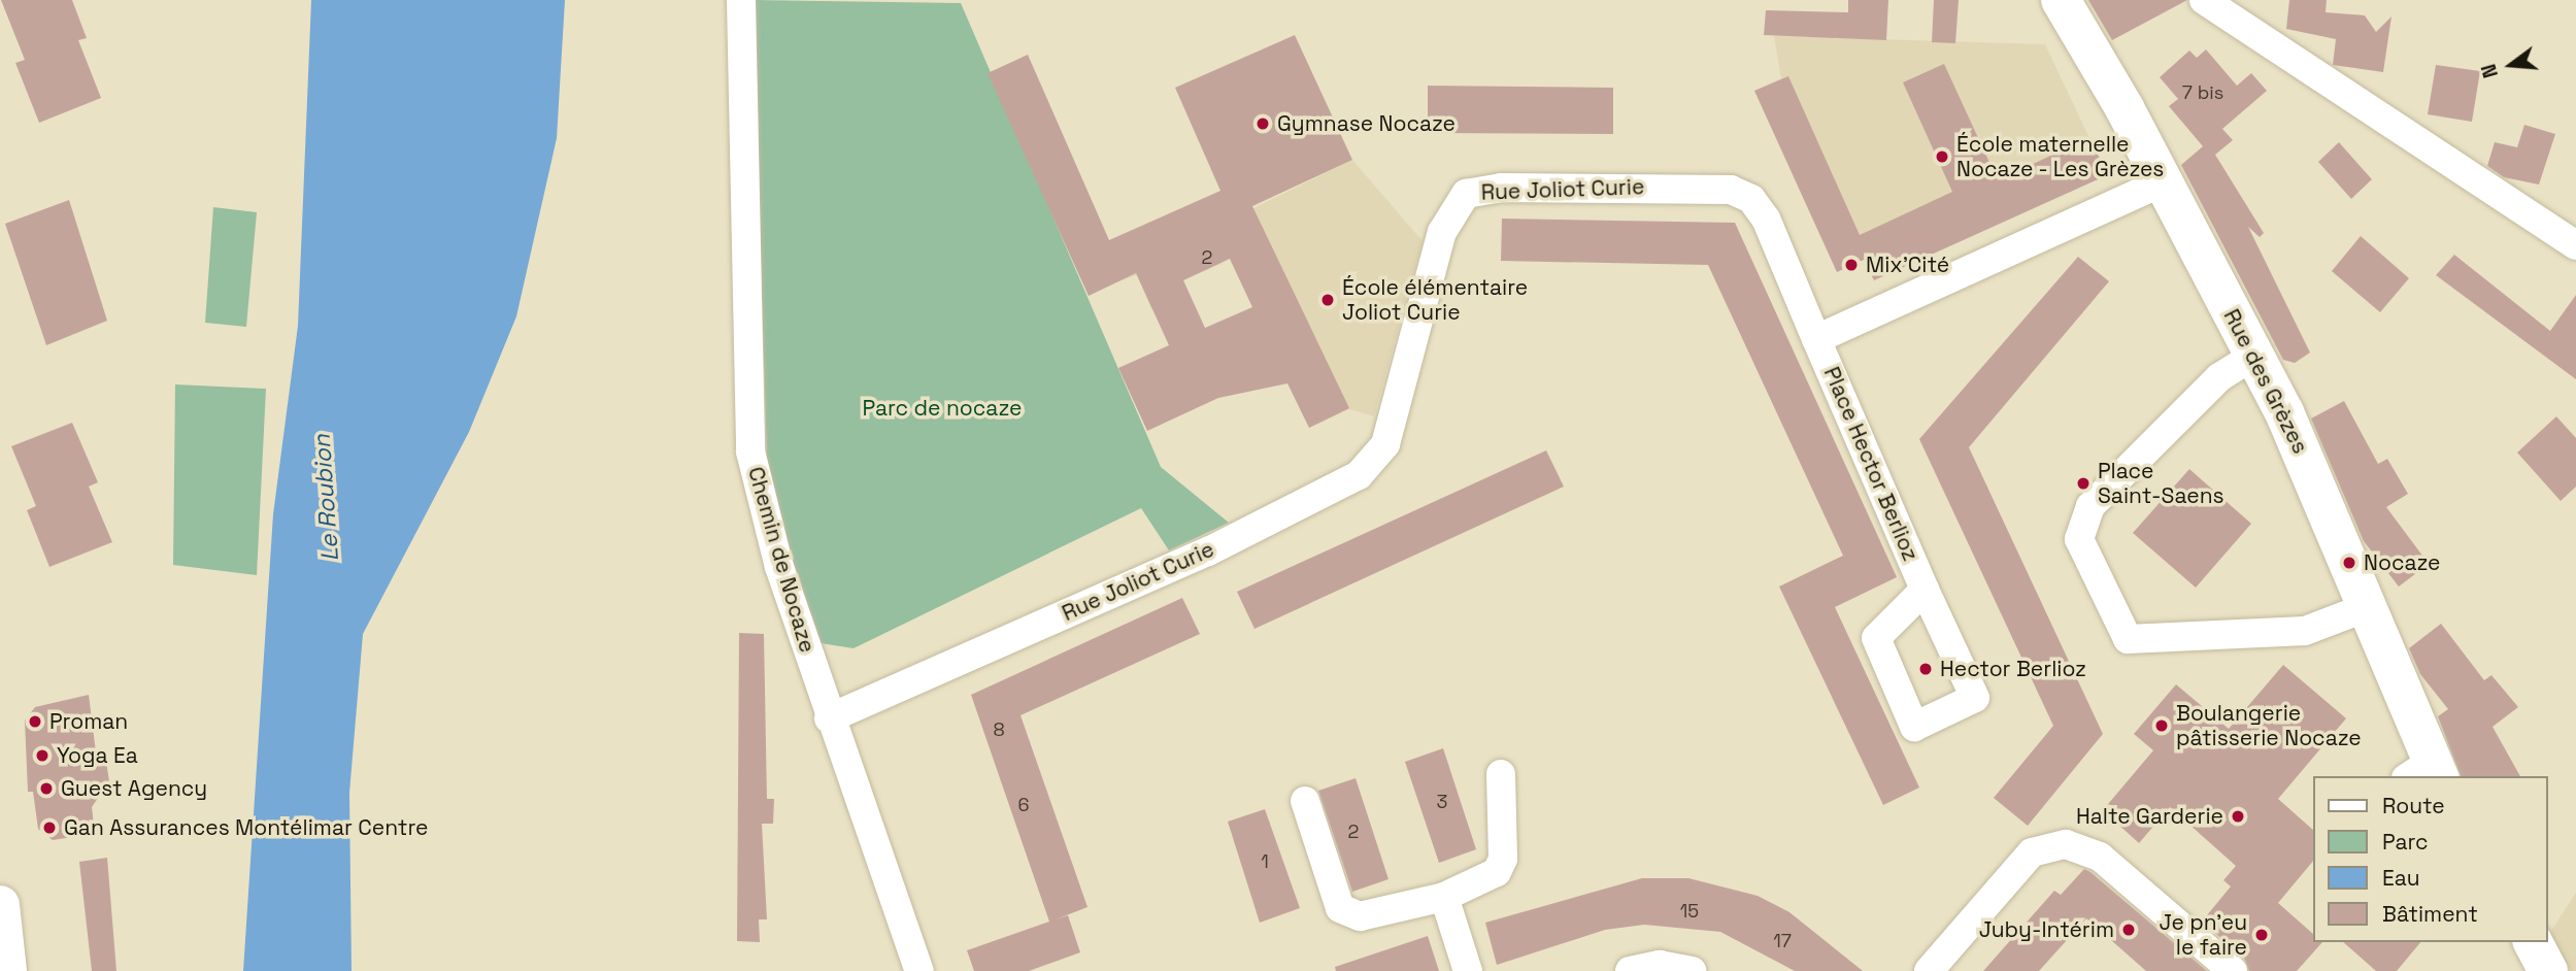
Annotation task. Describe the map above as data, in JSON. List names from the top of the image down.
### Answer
{
  "streets": {
    "street": [
      "Rue Joliot Curie",
      "Rue des Grèzes",
      "Place Hector Berlioz",
      "Chemin de Nocaze"
    ]
  },
  "crossings": [
    ["Rue Joliot Curie", "Place Hector Berlioz"],
    ["Rue Joliot Curie", "Chemin de Nocaze"]
  ],
  "water": ["Le Roubion"],
  "parks": ["Parc de nocaze"],
  "places": [
    "Gymnase Nocaze",
    "École maternelle Nocaze - Les Grèzes",
    "Mix'Cité",
    "École élémentaire Joliot Curie",
    "Place Saint-Saens",
    "Nocaze",
    "Hector Berlioz",
    "Proman",
    "Boulangerie pâtisserie Nocaze",
    "Yoga Ea",
    "Guest Agency",
    "Halte Garderie",
    "Gan Assurances Montélimar Centre",
    "Juby-Intérim",
    "Je pn'eu le faire"
  ],
  "house_numbers": [
    "7 bis",
    "2",
    "8",
    "3",
    "6",
    "2",
    "1",
    "15",
    "17"
  ],
  "legend": [
    "Route",
    "Parc",
    "Eau",
    "Bâtiment"
  ],
  "north": "left"
}
